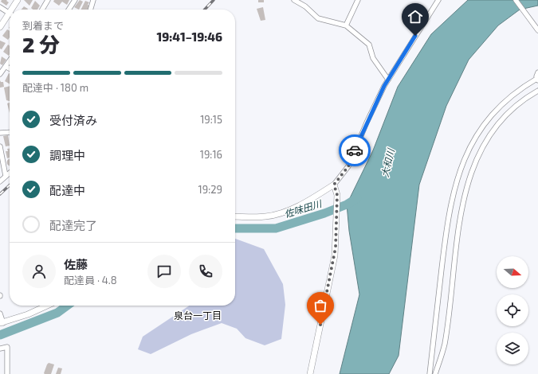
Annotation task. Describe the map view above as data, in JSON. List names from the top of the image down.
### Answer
{
  "districts": ["泉台一丁目"],
  "water": ["大和川", "佐味田川"],
  "north": "right",
  "page": {
    "heading": ["2 分", "到着まで", "19:41–19:46"],
    "panel": ["佐藤", "配達員 · 4.8"],
    "bar": "配達中 · 180 m",
    "list": [
      ["受付済み", "19:15"],
      ["調理中", "19:16"],
      ["配達中", "19:29"],
      "配達完了"
    ]
  }
}
